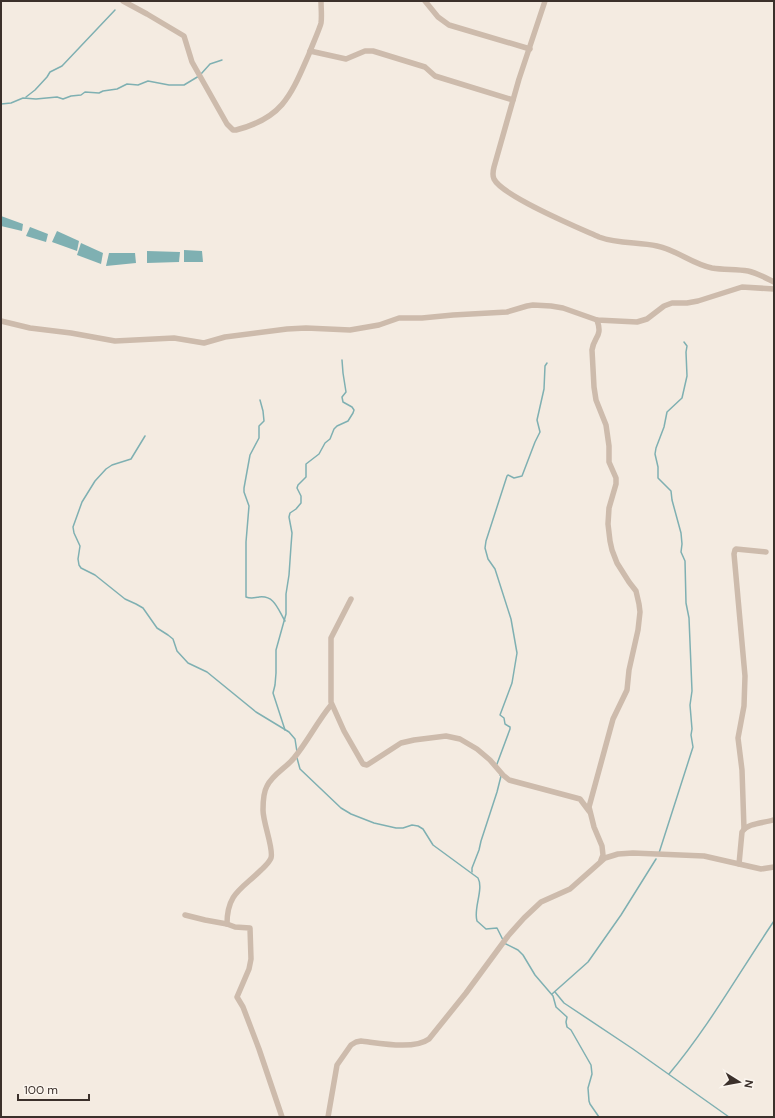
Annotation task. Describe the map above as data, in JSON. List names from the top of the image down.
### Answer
{
  "scale_bar": "100 m",
  "north": "right"
}
